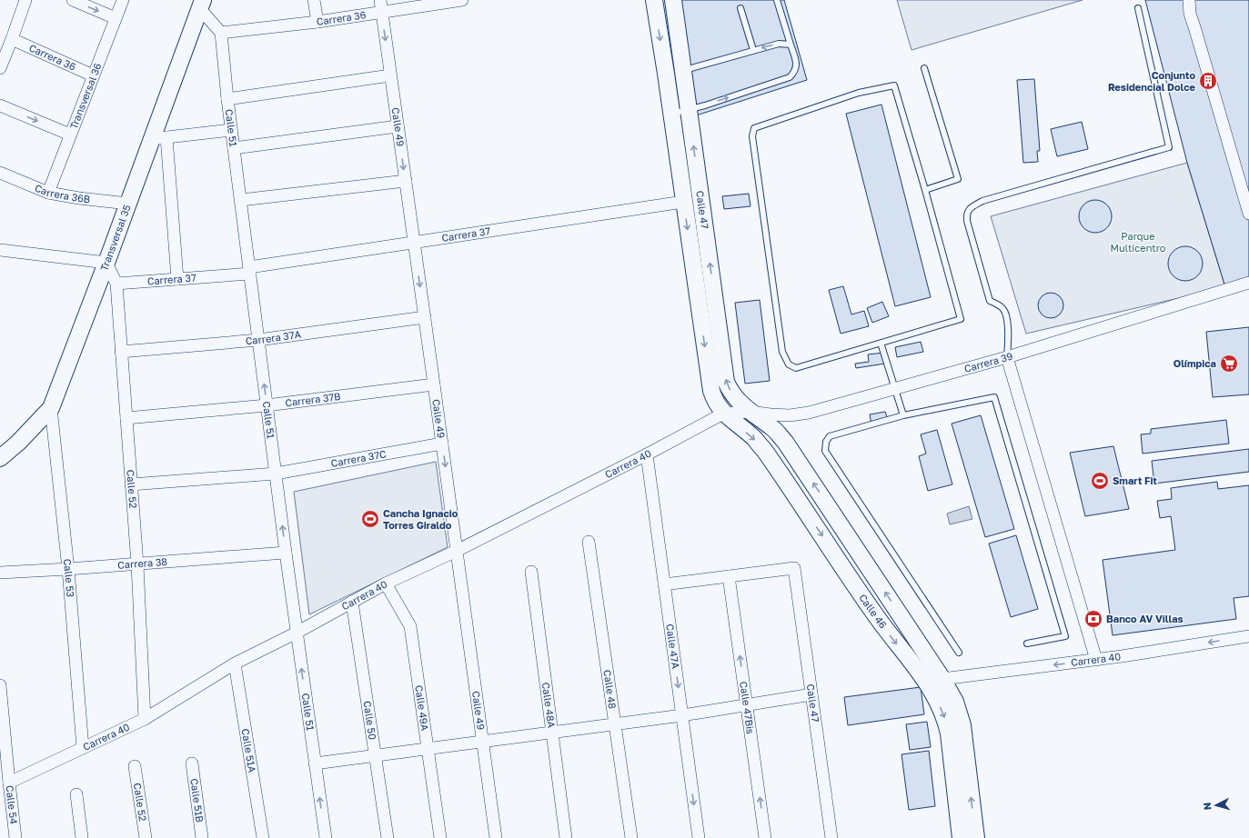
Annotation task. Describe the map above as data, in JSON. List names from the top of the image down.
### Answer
{
  "streets": {
    "main road": ["Calle 47", "Transversal 35", "Calle 46"],
    "street": [
      "Carrera 36",
      "Transversal 36",
      "Calle 49",
      "Calle 51",
      "Carrera 36B",
      "Carrera 37",
      "Carrera 37A",
      "Carrera 39",
      "Carrera 37B",
      "Carrera 37C",
      "Carrera 40",
      "Calle 52",
      "Carrera 38",
      "Calle 53",
      "Calle 47A",
      "Calle 48",
      "Calle 48A",
      "Calle 47Bis",
      "Calle 49A",
      "Calle 50",
      "Calle 51A",
      "Calle 51B",
      "Calle 54"
    ]
  },
  "crossings": [
    ["Carrera 36", "Transversal 36"],
    ["Carrera 36", "Calle 49"],
    ["Carrera 36", "Calle 51"],
    ["Transversal 36", "Carrera 36B"],
    ["Calle 49", "Carrera 37"],
    ["Calle 49", "Carrera 37A"],
    ["Calle 49", "Carrera 37B"],
    ["Calle 49", "Carrera 37C"],
    ["Calle 49", "Carrera 40"],
    ["Calle 51", "Carrera 37"],
    ["Calle 51", "Carrera 37A"],
    ["Calle 51", "Carrera 37B"],
    ["Calle 51", "Carrera 37C"],
    ["Calle 51", "Carrera 40"],
    ["Calle 51", "Carrera 38"],
    ["Carrera 36B", "Transversal 35"],
    ["Calle 47", "Carrera 37"],
    ["Calle 47", "Carrera 39"],
    ["Calle 47", "Carrera 40"],
    ["Calle 47", "Calle 46"],
    ["Calle 47", "Calle 47Bis"],
    ["Carrera 37", "Calle 52"],
    ["Transversal 35", "Calle 52"],
    ["Transversal 35", "Calle 53"],
    ["Carrera 37A", "Calle 52"],
    ["Carrera 39", "Carrera 40"],
    ["Carrera 39", "Calle 46"],
    ["Carrera 37B", "Calle 52"],
    ["Carrera 37C", "Calle 52"],
    ["Carrera 40", "Calle 52"],
    ["Carrera 40", "Calle 53"],
    ["Carrera 40", "Calle 46"],
    ["Carrera 40", "Calle 47A"],
    ["Carrera 40", "Calle 49A"],
    ["Carrera 40", "Calle 50"],
    ["Carrera 40", "Calle 51A"],
    ["Carrera 40", "Calle 54"],
    ["Calle 52", "Carrera 38"],
    ["Carrera 38", "Calle 53"]
  ],
  "one_way": [
    "Calle 49",
    "Calle 51",
    "Calle 47A",
    "Calle 47Bis"
  ],
  "parks": ["Parque Multicentro"],
  "places": {
    "building": ["Conjunto Residencial Dolce"],
    "supermarket": ["Olímpica"],
    "sports": ["Smart Fit", "Cancha Ignacio Torres Giraldo"],
    "bank": ["Banco AV Villas"]
  },
  "north": "left"
}
